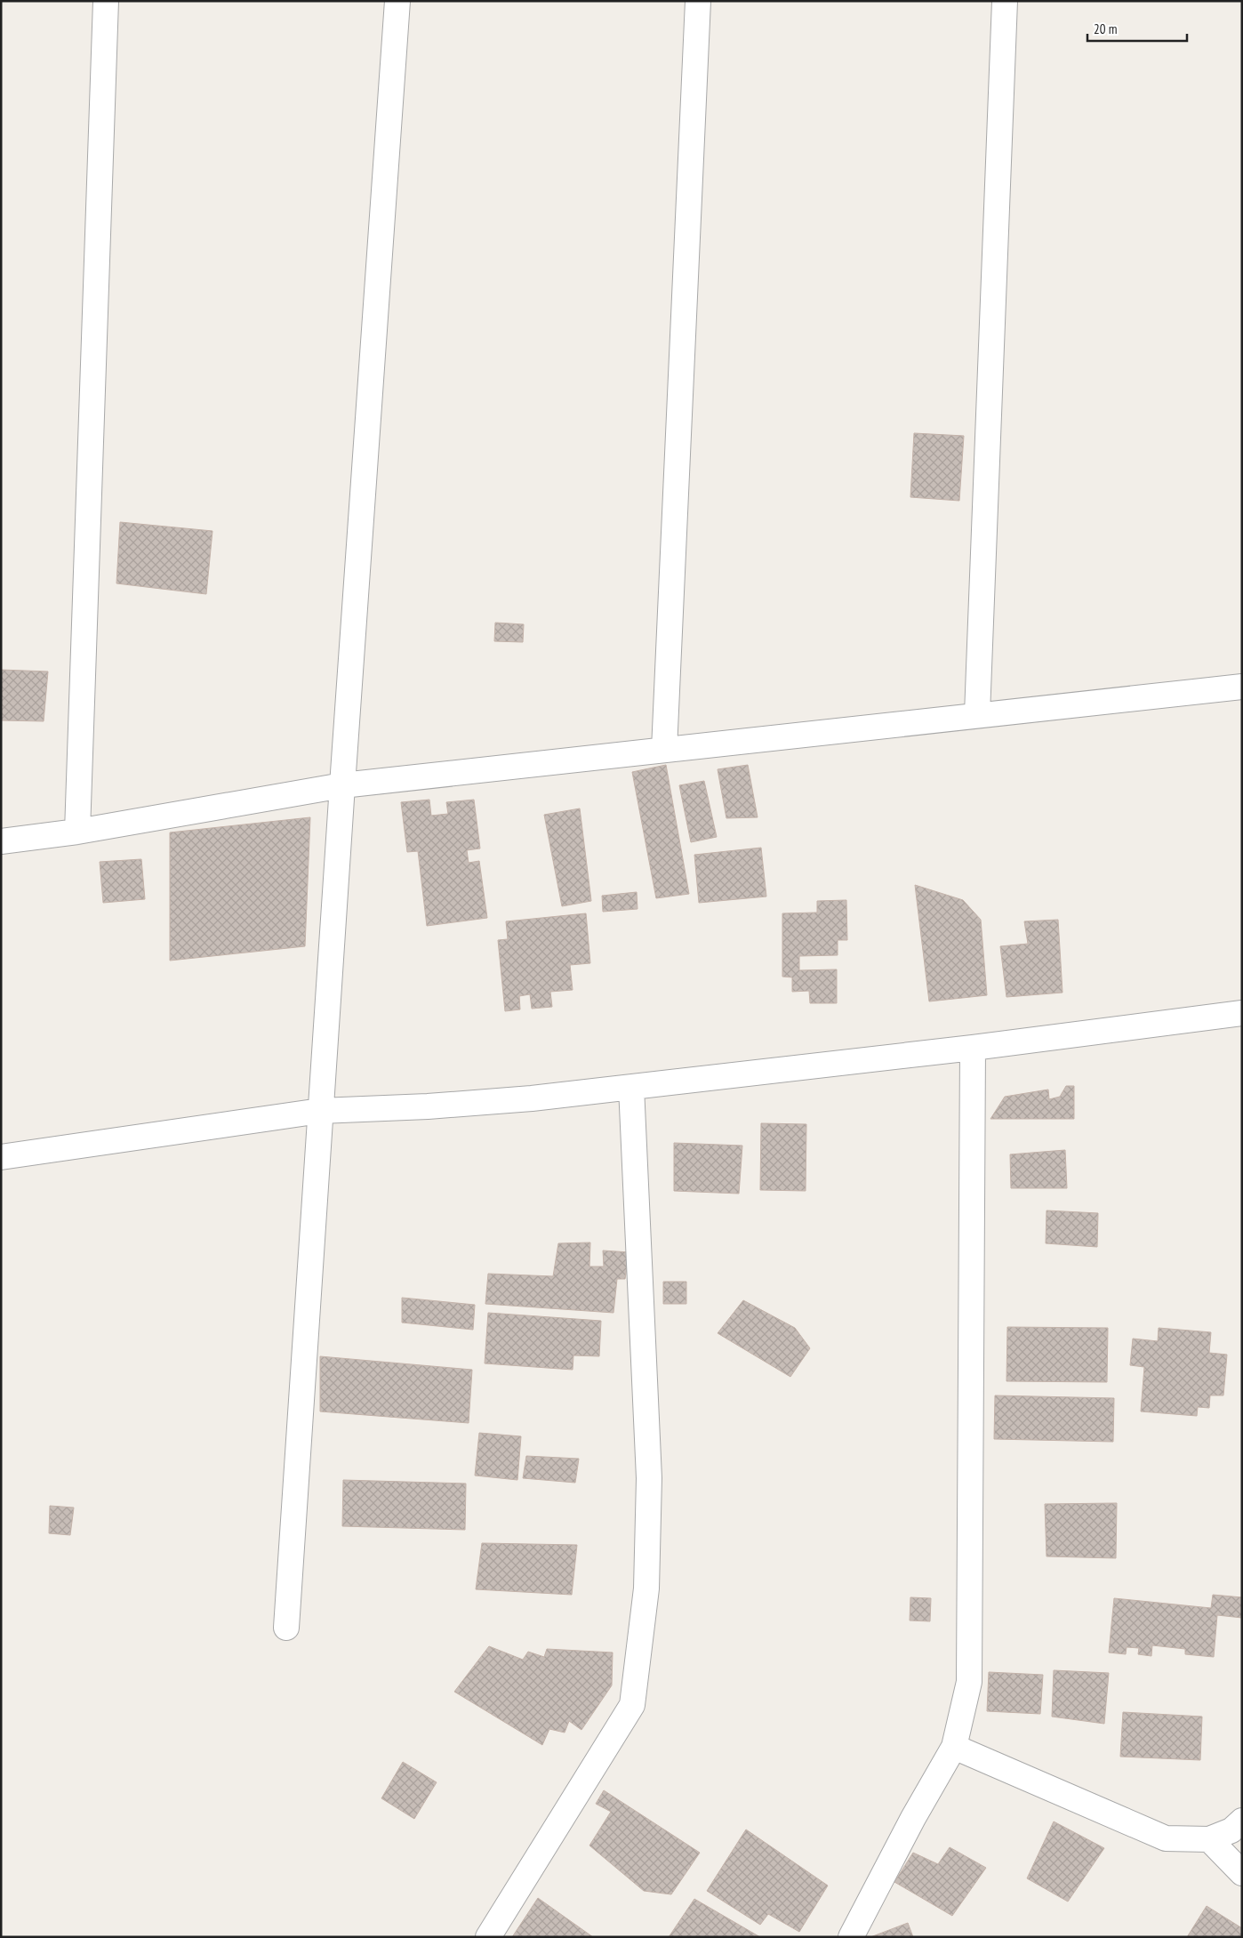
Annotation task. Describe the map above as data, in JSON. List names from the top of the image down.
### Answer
{
  "scale_bar": "20 m"
}
